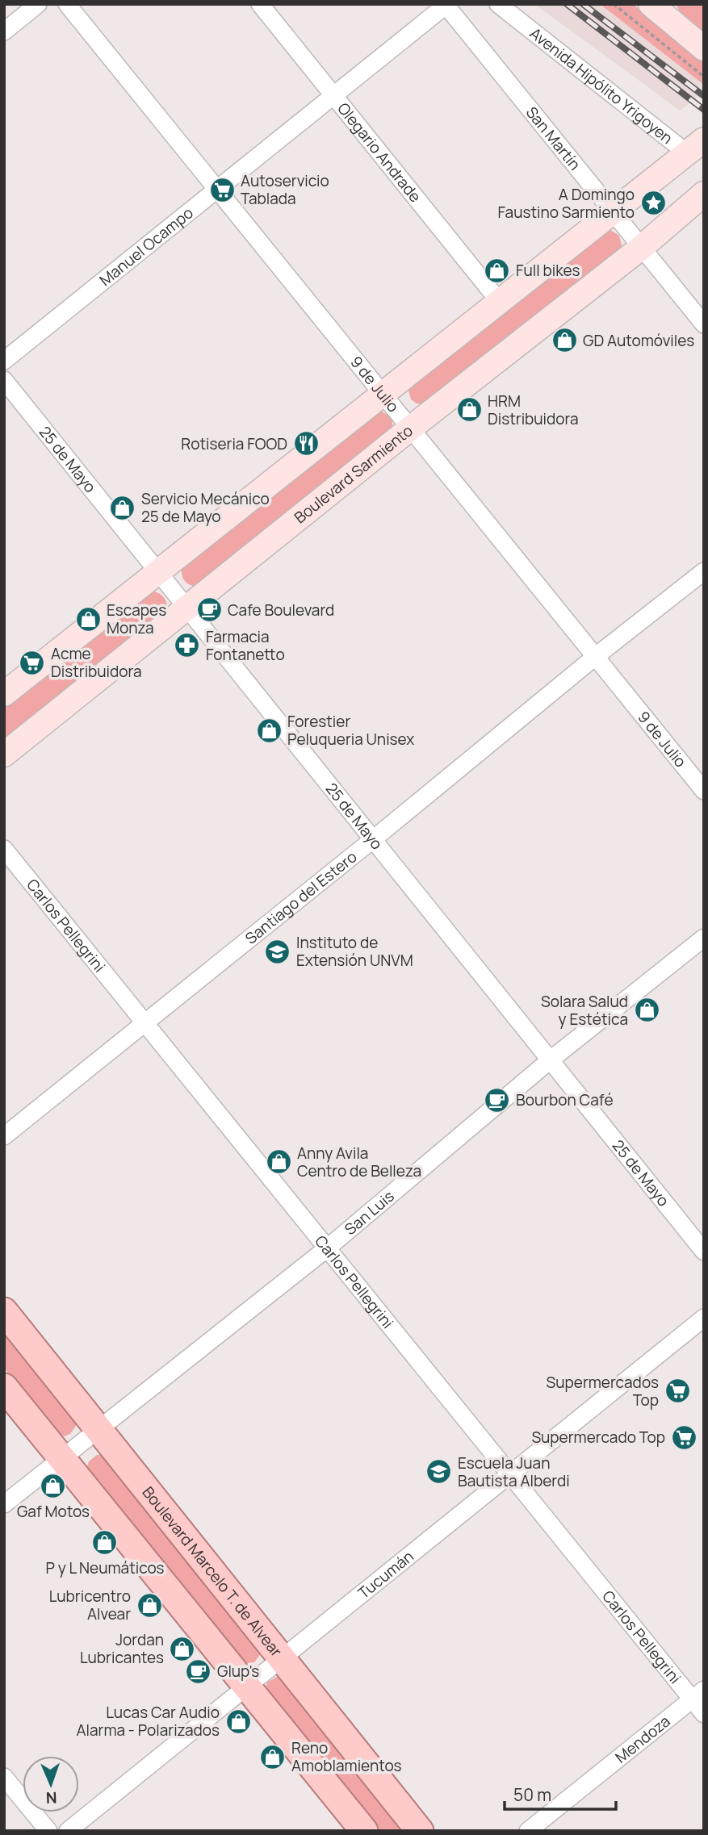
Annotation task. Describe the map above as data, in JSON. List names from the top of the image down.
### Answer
{
  "streets": {
    "main road": ["Boulevard Sarmiento", "Boulevard Marcelo T. de Alvear"],
    "street": [
      "Avenida Hipólito Yrigoyen",
      "San Martín",
      "Olegario Andrade",
      "Manuel Ocampo",
      "9 de Julio",
      "25 de Mayo",
      "Santiago del Estero",
      "Carlos Pellegrini",
      "San Luis",
      "Tucumán",
      "Mendoza"
    ]
  },
  "crossings": [
    ["San Martín", "Manuel Ocampo"],
    ["San Martín", "Boulevard Sarmiento"],
    ["Olegario Andrade", "Manuel Ocampo"],
    ["Manuel Ocampo", "9 de Julio"],
    ["9 de Julio", "Boulevard Sarmiento"],
    ["9 de Julio", "Santiago del Estero"],
    ["25 de Mayo", "Boulevard Sarmiento"],
    ["25 de Mayo", "Santiago del Estero"],
    ["25 de Mayo", "San Luis"],
    ["Santiago del Estero", "Carlos Pellegrini"],
    ["Carlos Pellegrini", "San Luis"],
    ["Carlos Pellegrini", "Tucumán"],
    ["Carlos Pellegrini", "Mendoza"],
    ["San Luis", "Boulevard Marcelo T. de Alvear"],
    ["Boulevard Marcelo T. de Alvear", "Tucumán"]
  ],
  "places": {
    "supermarket": [
      "Autoservicio Tablada",
      "Acme Distribuidora",
      "Supermercados Top",
      "Supermercado Top"
    ],
    "place": ["A Domingo Faustino Sarmiento"],
    "shop": [
      "Full bikes",
      "GD Automóviles",
      "HRM Distribuidora",
      "Servicio Mecánico 25 de Mayo",
      "Escapes Monza",
      "Forestier Peluqueria Unisex",
      "Solara Salud y Estética",
      "Anny Avila Centro de Belleza",
      "Gaf Motos",
      "P y L Neumáticos",
      "Lubricentro Alvear",
      "Jordan Lubricantes",
      "Lucas Car Audio Alarma - Polarizados",
      "Reno Amoblamientos"
    ],
    "restaurant": ["Rotiseria FOOD"],
    "cafe": ["Cafe Boulevard", "Bourbon Café", "Glup's"],
    "pharmacy": ["Farmacia Fontanetto"],
    "school or university": ["Instituto de Extensión UNVM", "Escuela Juan Bautista Alberdi"]
  },
  "scale_bar": "50 m",
  "north": "bottom"
}
